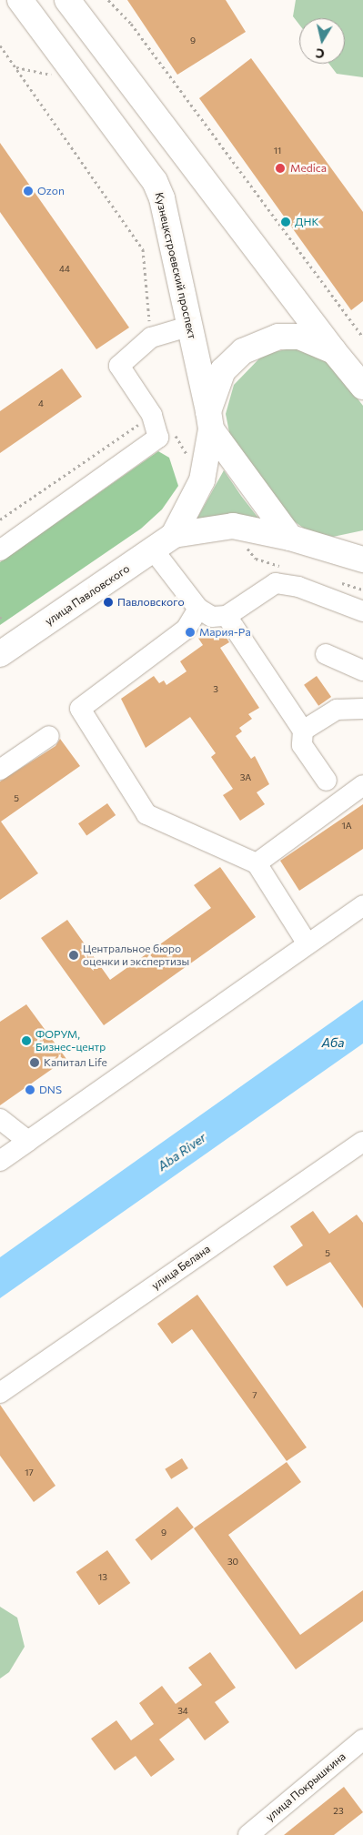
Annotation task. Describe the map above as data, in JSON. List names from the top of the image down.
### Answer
{
  "streets": {
    "main road": ["Кузнецкстроевский проспект", "улица Павловского"],
    "street": ["улица Белана", "улица Покрышкина"]
  },
  "crossings": [
    ["Кузнецкстроевский проспект", "улица Павловского"]
  ],
  "water": ["Аба", "Aba River"],
  "places": [
    "Medica",
    "Ozon",
    "ДНК",
    "Павловского",
    "Мария-Ра",
    "Центральное бюро оценки и экспертизы",
    "ФОРУМ, Бизнес-центр",
    "Капитал Life",
    "DNS"
  ],
  "house_numbers": [
    "9",
    "11",
    "44",
    "4",
    "3",
    "3А",
    "5",
    "1А",
    "5",
    "7",
    "17",
    "9",
    "30",
    "13",
    "34",
    "23"
  ],
  "north": "bottom"
}
